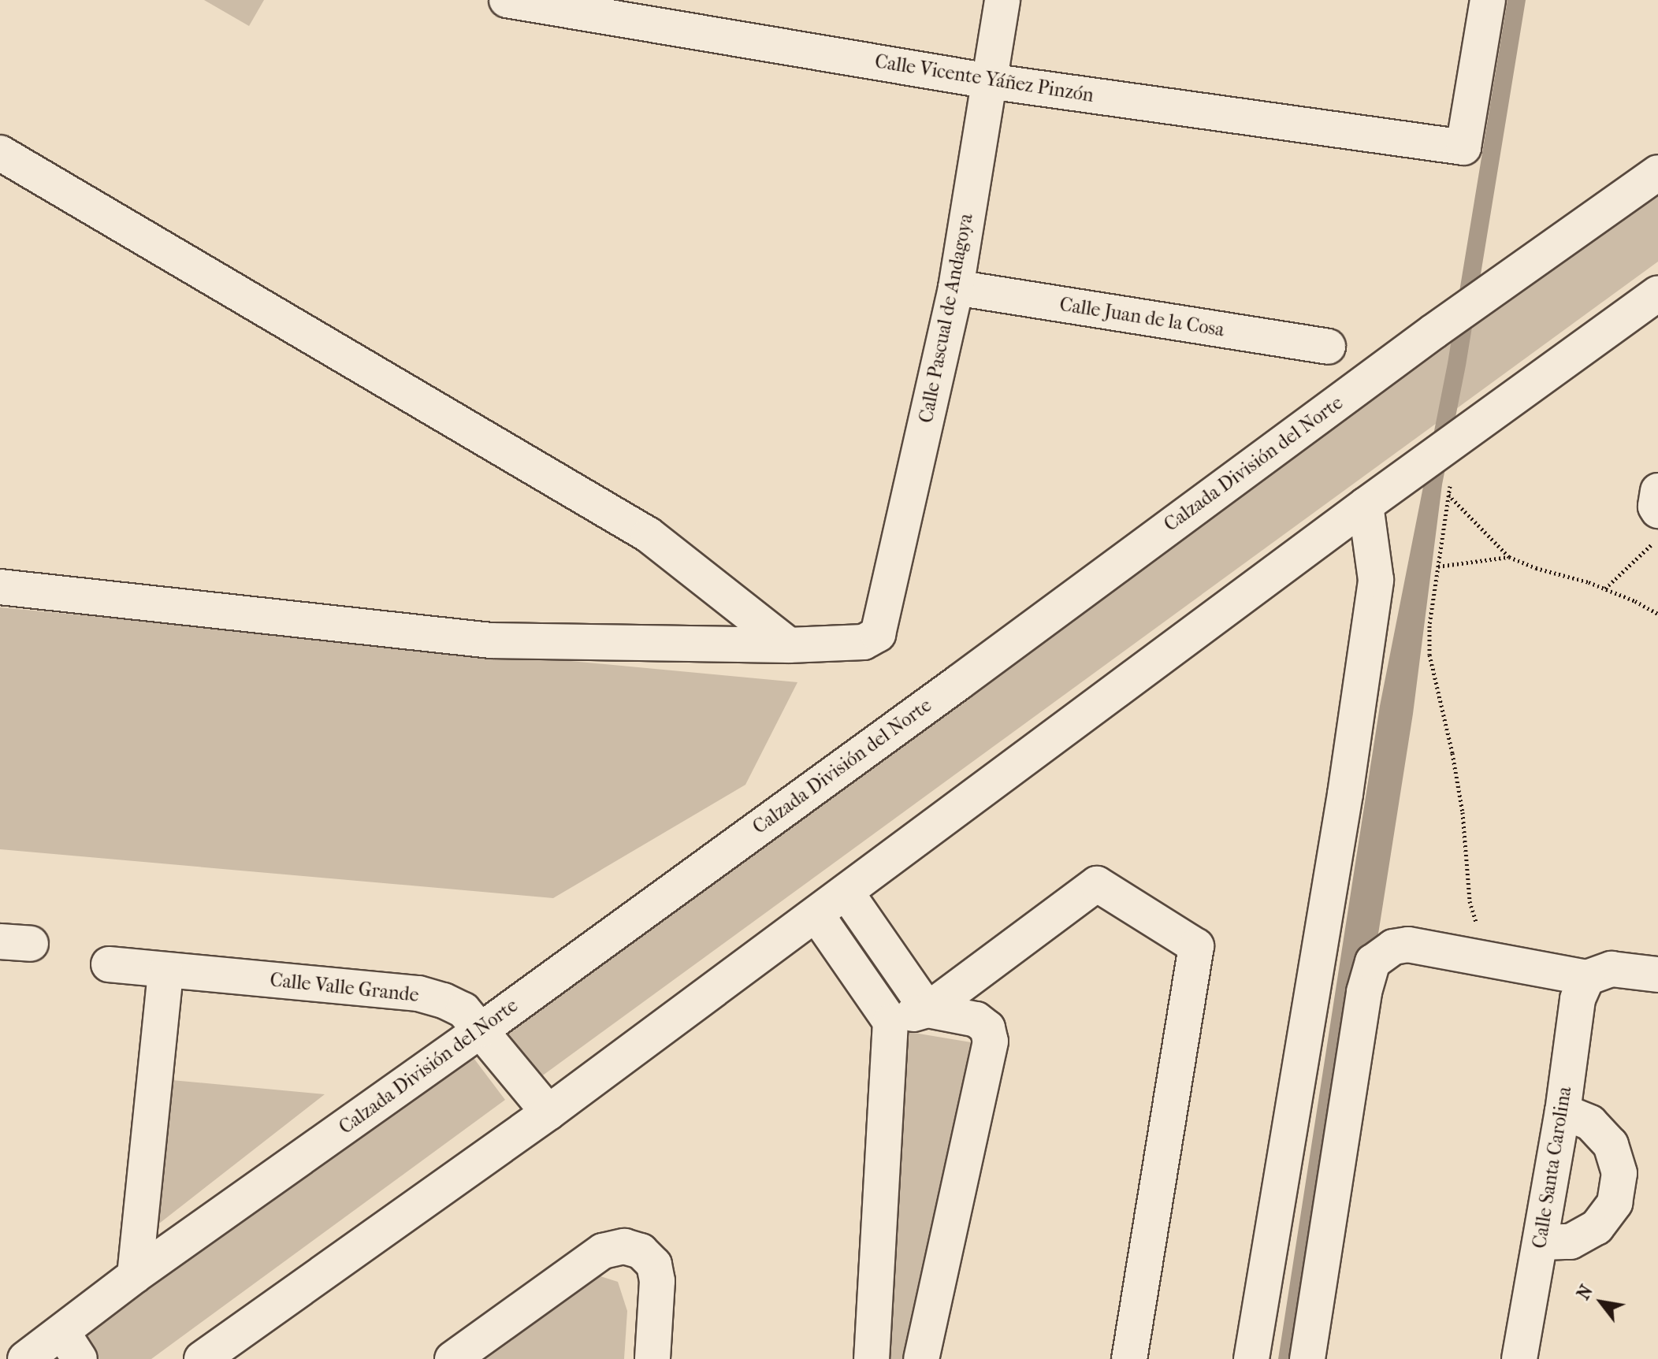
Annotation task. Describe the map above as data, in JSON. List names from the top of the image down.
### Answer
{
  "streets": {
    "street": [
      "Calle Vicente Yáñez Pinzón",
      "Calle Juan de la Cosa",
      "Calle Pascual de Andagoya",
      "Calzada División del Norte",
      "Calle Valle Grande",
      "Calle Santa Carolina"
    ]
  },
  "crossings": [
    ["Calle Vicente Yáñez Pinzón", "Calle Pascual de Andagoya"],
    ["Calle Juan de la Cosa", "Calle Pascual de Andagoya"],
    ["Calzada División del Norte", "Calle Valle Grande"]
  ],
  "north": "top left"
}
